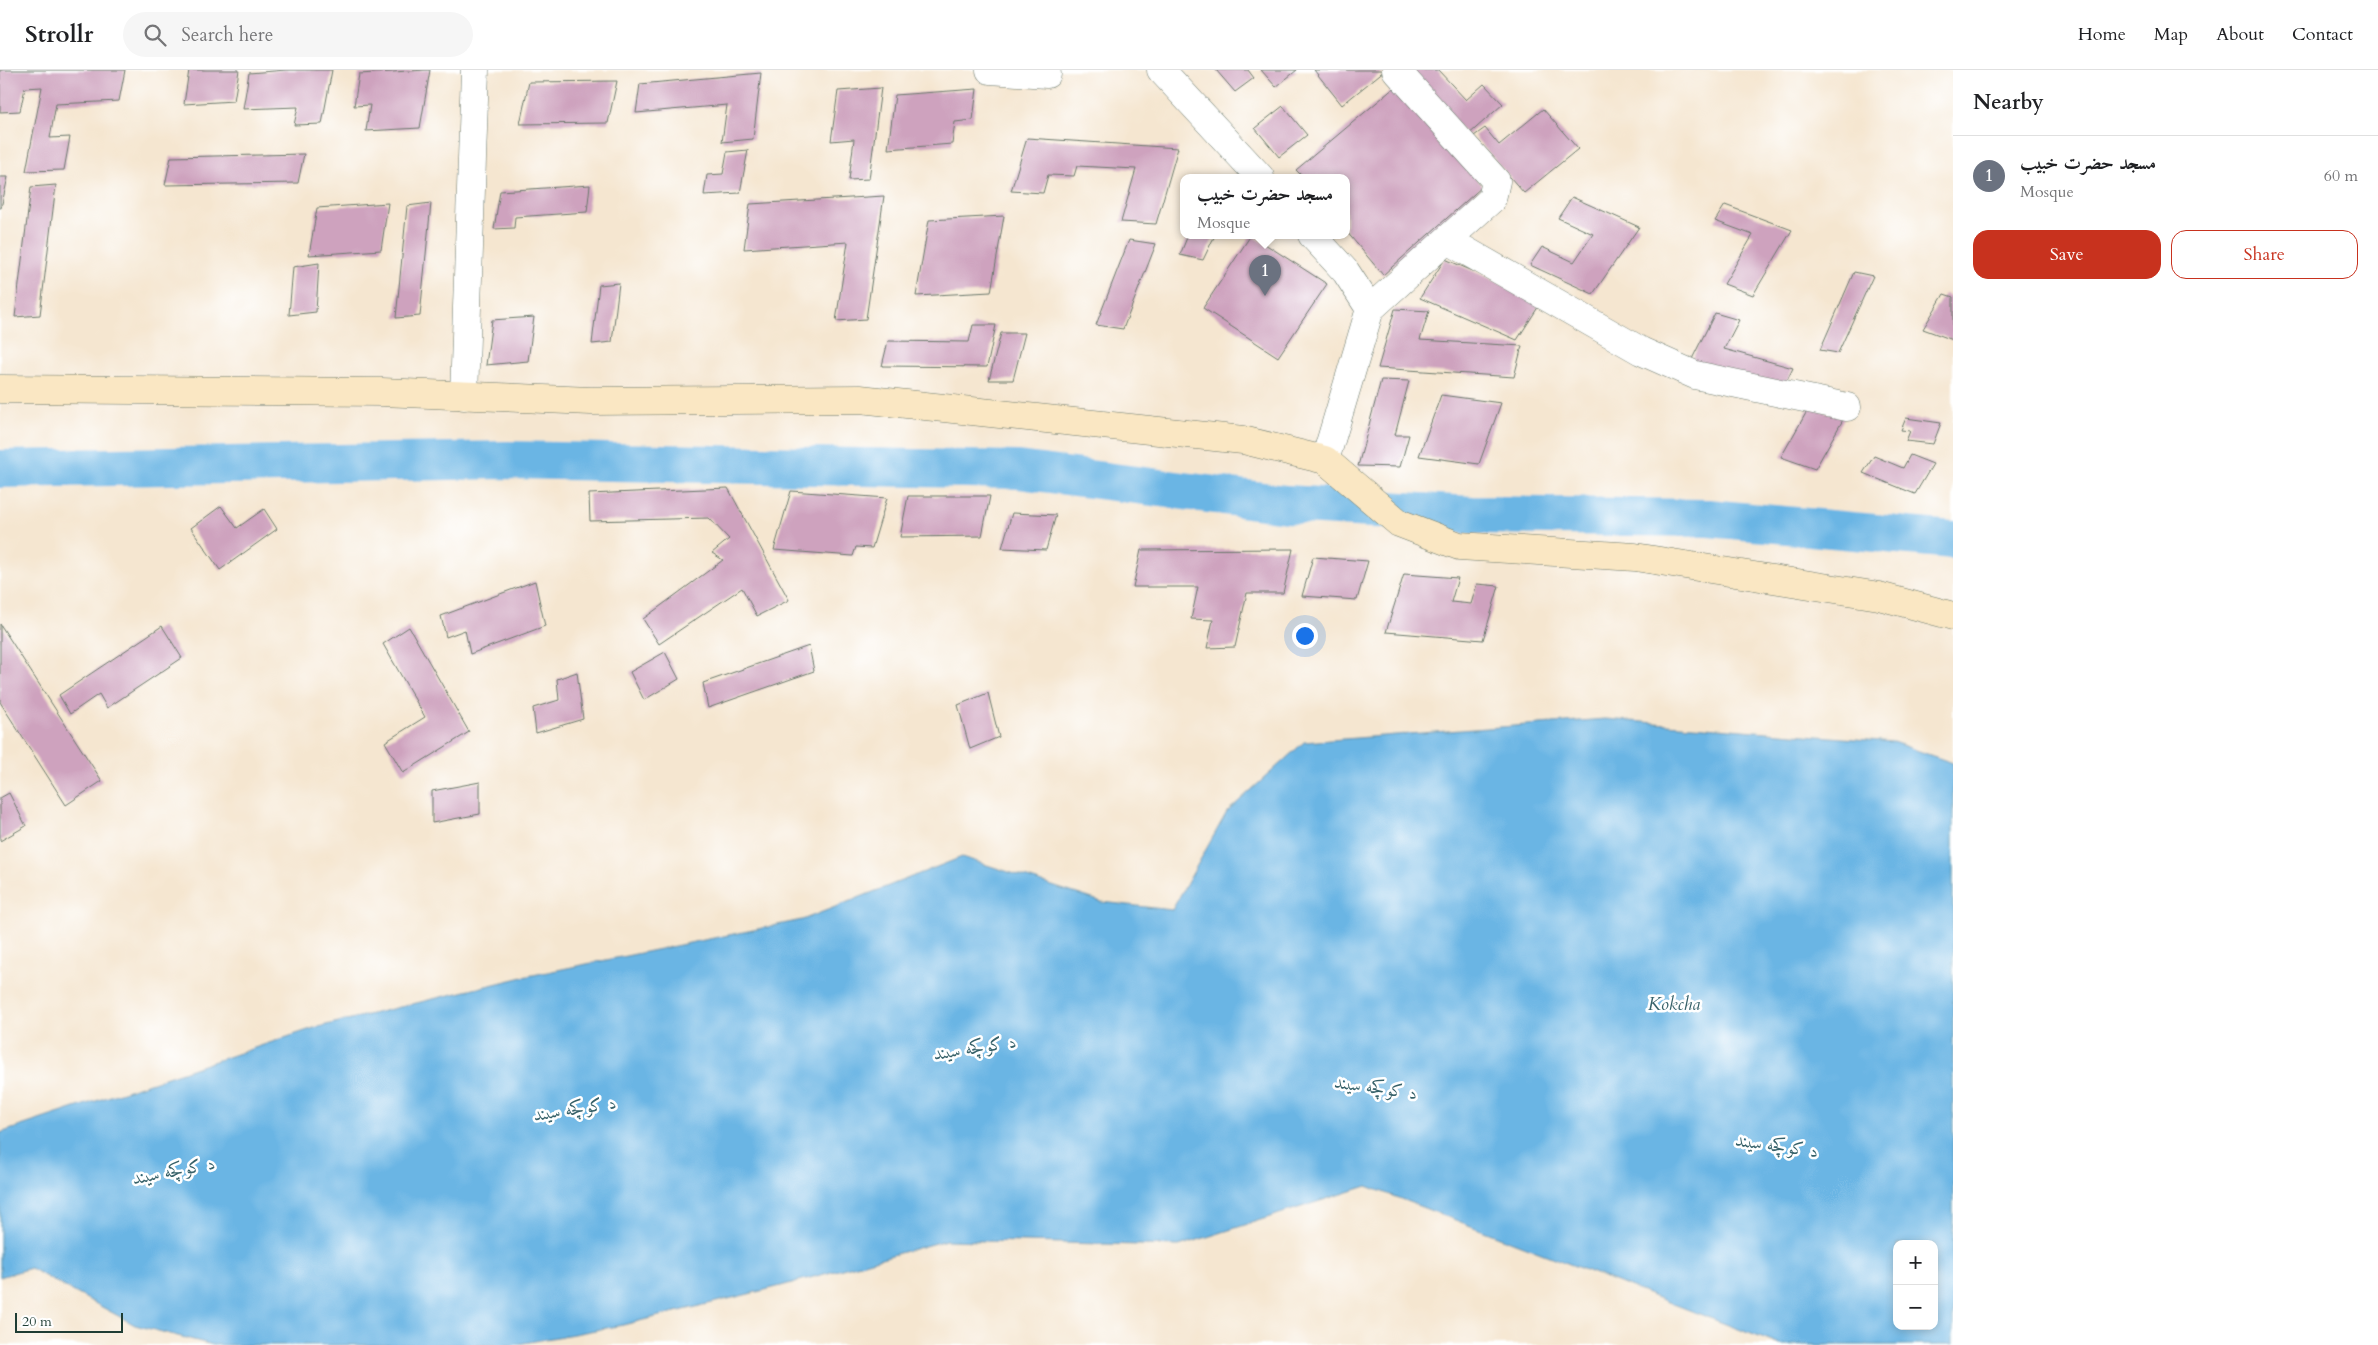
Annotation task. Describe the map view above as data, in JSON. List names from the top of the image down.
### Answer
{
  "water": ["Kokcha", "د کوکچه سیند"],
  "scale_bar": "20 m",
  "page": {
    "header": "Strollr",
    "search": "Search here",
    "nav": [
      "Home",
      "Map",
      "About",
      "Contact"
    ],
    "heading": "Nearby",
    "list": [
      {
        "mark": "1",
        "name": "مسجد حضرت خبیب",
        "note": "Mosque",
        "value": "60 m"
      }
    ],
    "popup": ["مسجد حضرت خبیب", "Mosque"],
    "buttons": ["Save", "Share"],
    "pins": "1",
    "map_buttons": ["+", "−"],
    "scale": "20 m"
  }
}
